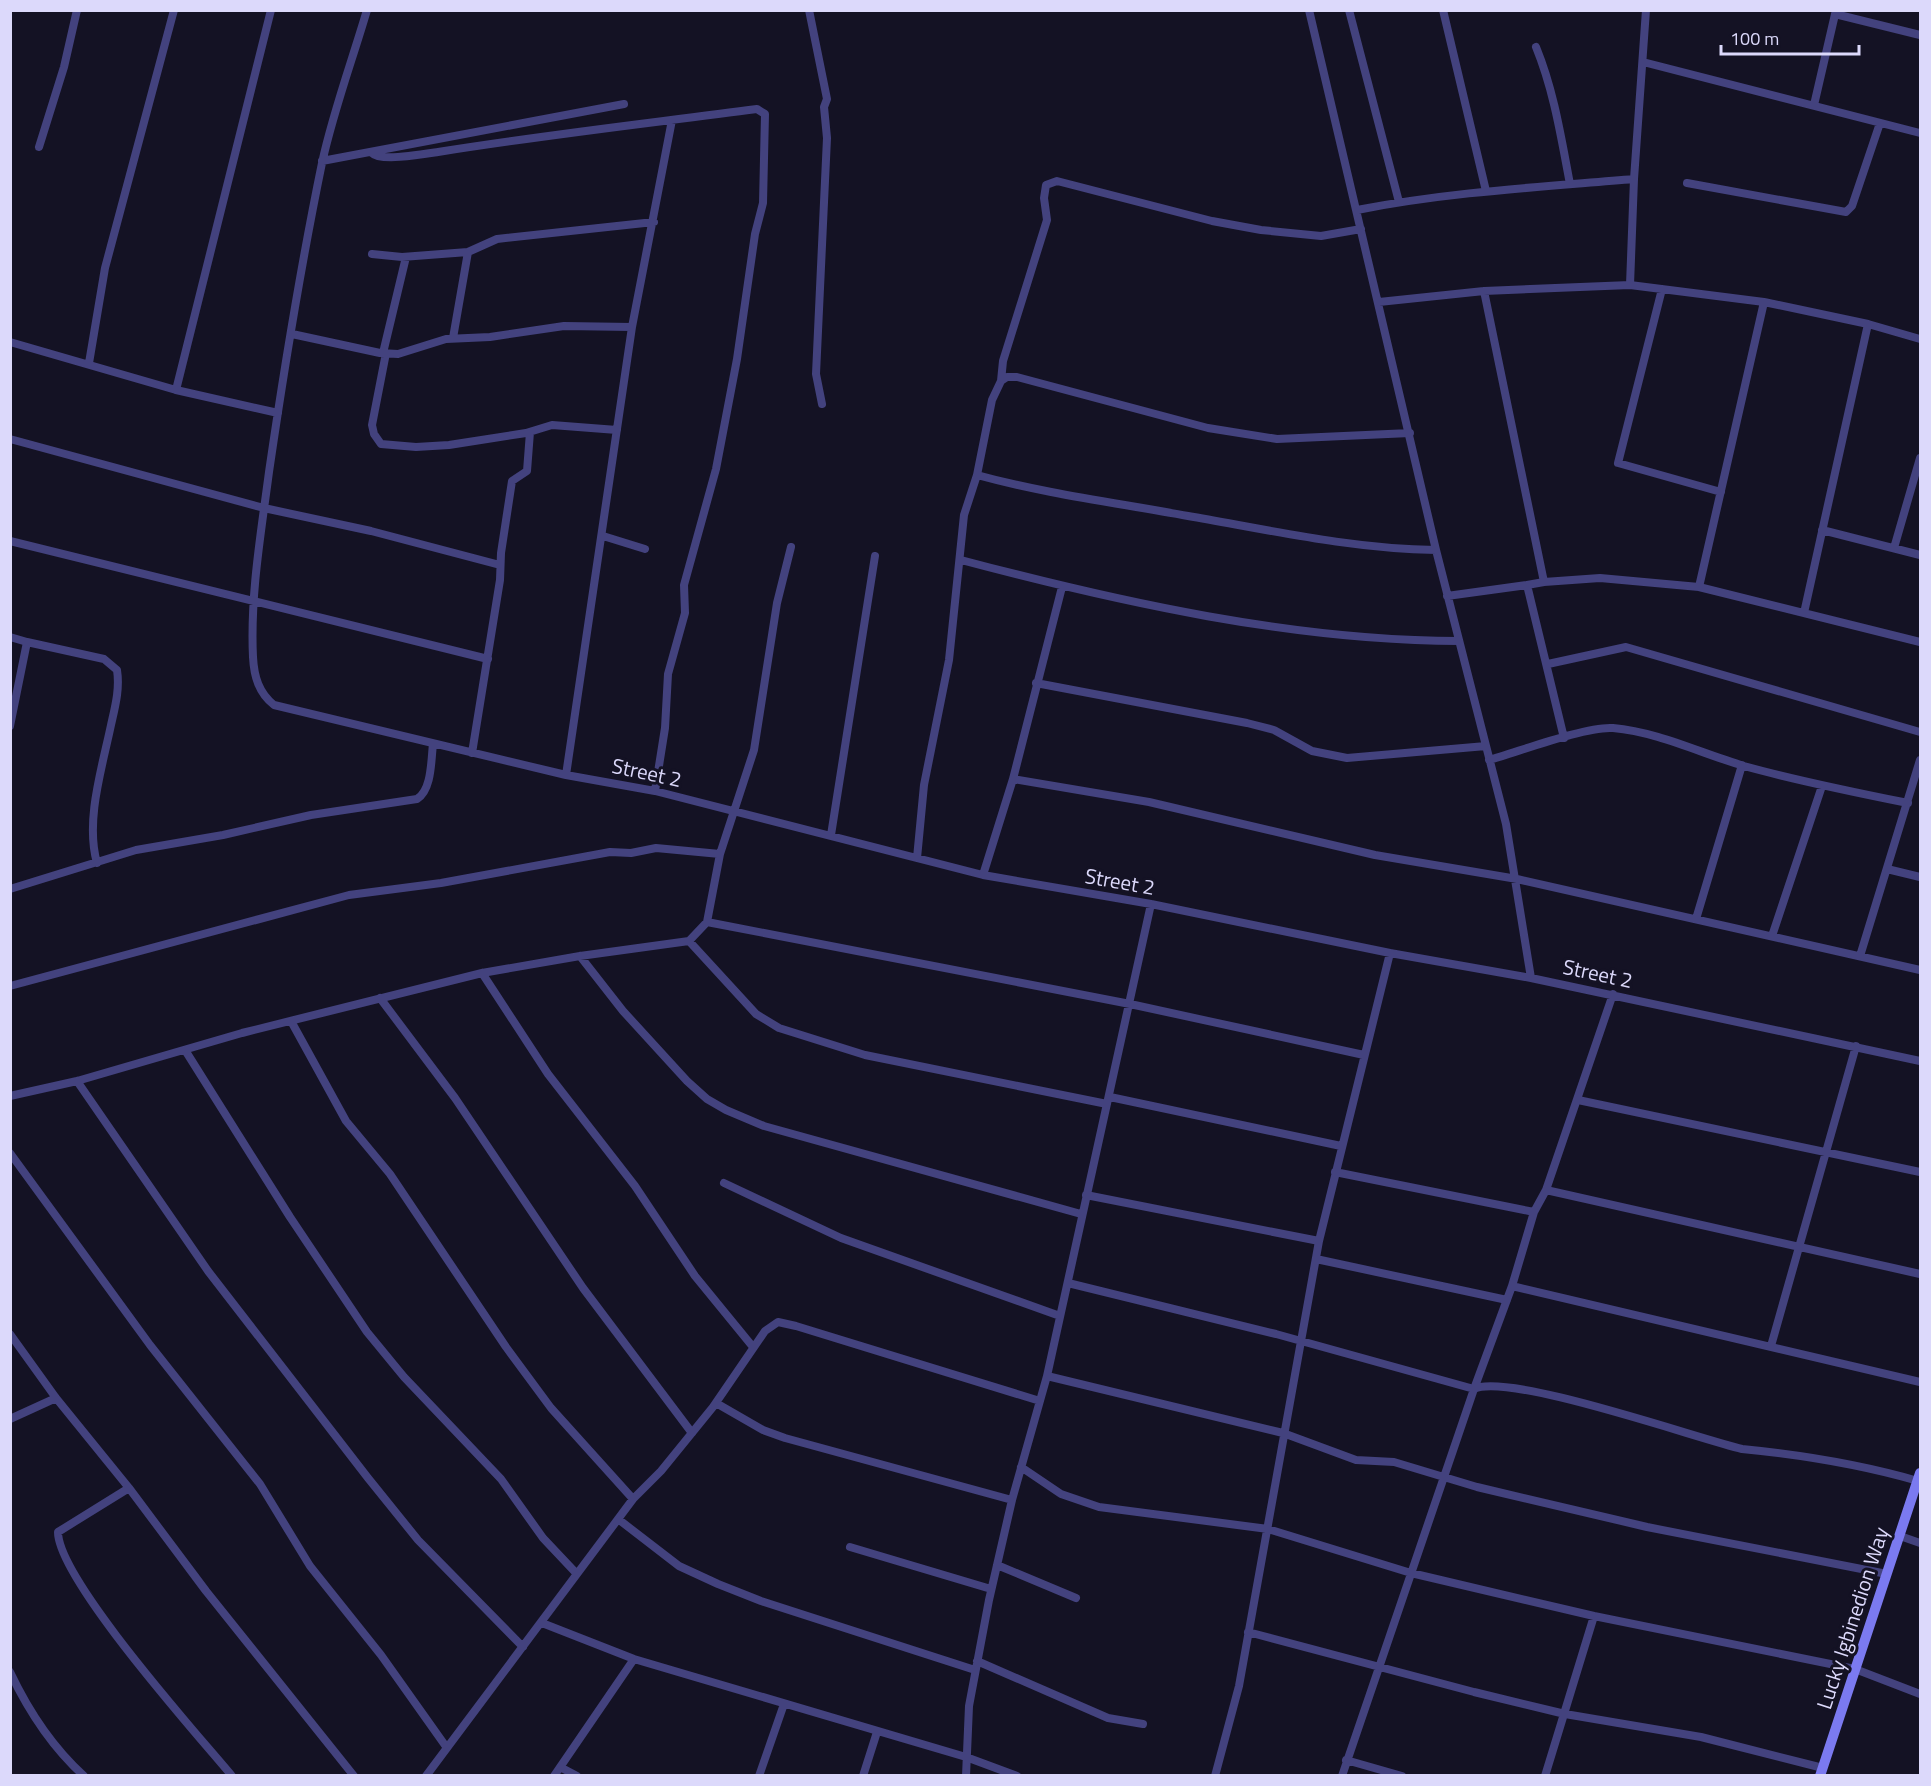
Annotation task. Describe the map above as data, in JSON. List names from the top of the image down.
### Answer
{
  "streets": {
    "street": ["Street 2", "Lucky Igbinedion Way"]
  },
  "scale_bar": "100 m"
}
